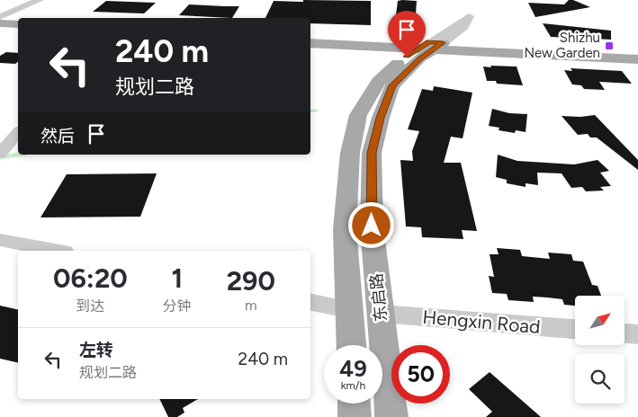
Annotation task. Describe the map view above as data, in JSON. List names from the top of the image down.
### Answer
{
  "streets": {
    "main road": ["东启路"],
    "street": ["Hengxin Road"]
  },
  "crossings": [
    ["东启路", "Hengxin Road"]
  ],
  "places": {
    "transit": ["Shizhu New Garden"]
  },
  "north": "top right",
  "page": {
    "turn": ["240 m", "规划二路"],
    "then": "然后",
    "eta": [
      "06:20",
      "到达",
      "1",
      "分钟",
      "290",
      "m"
    ],
    "list": [
      {
        "name": "左转",
        "note": "规划二路",
        "value": "240 m"
      }
    ],
    "speed": "49 km/h",
    "limit": "50"
  }
}
